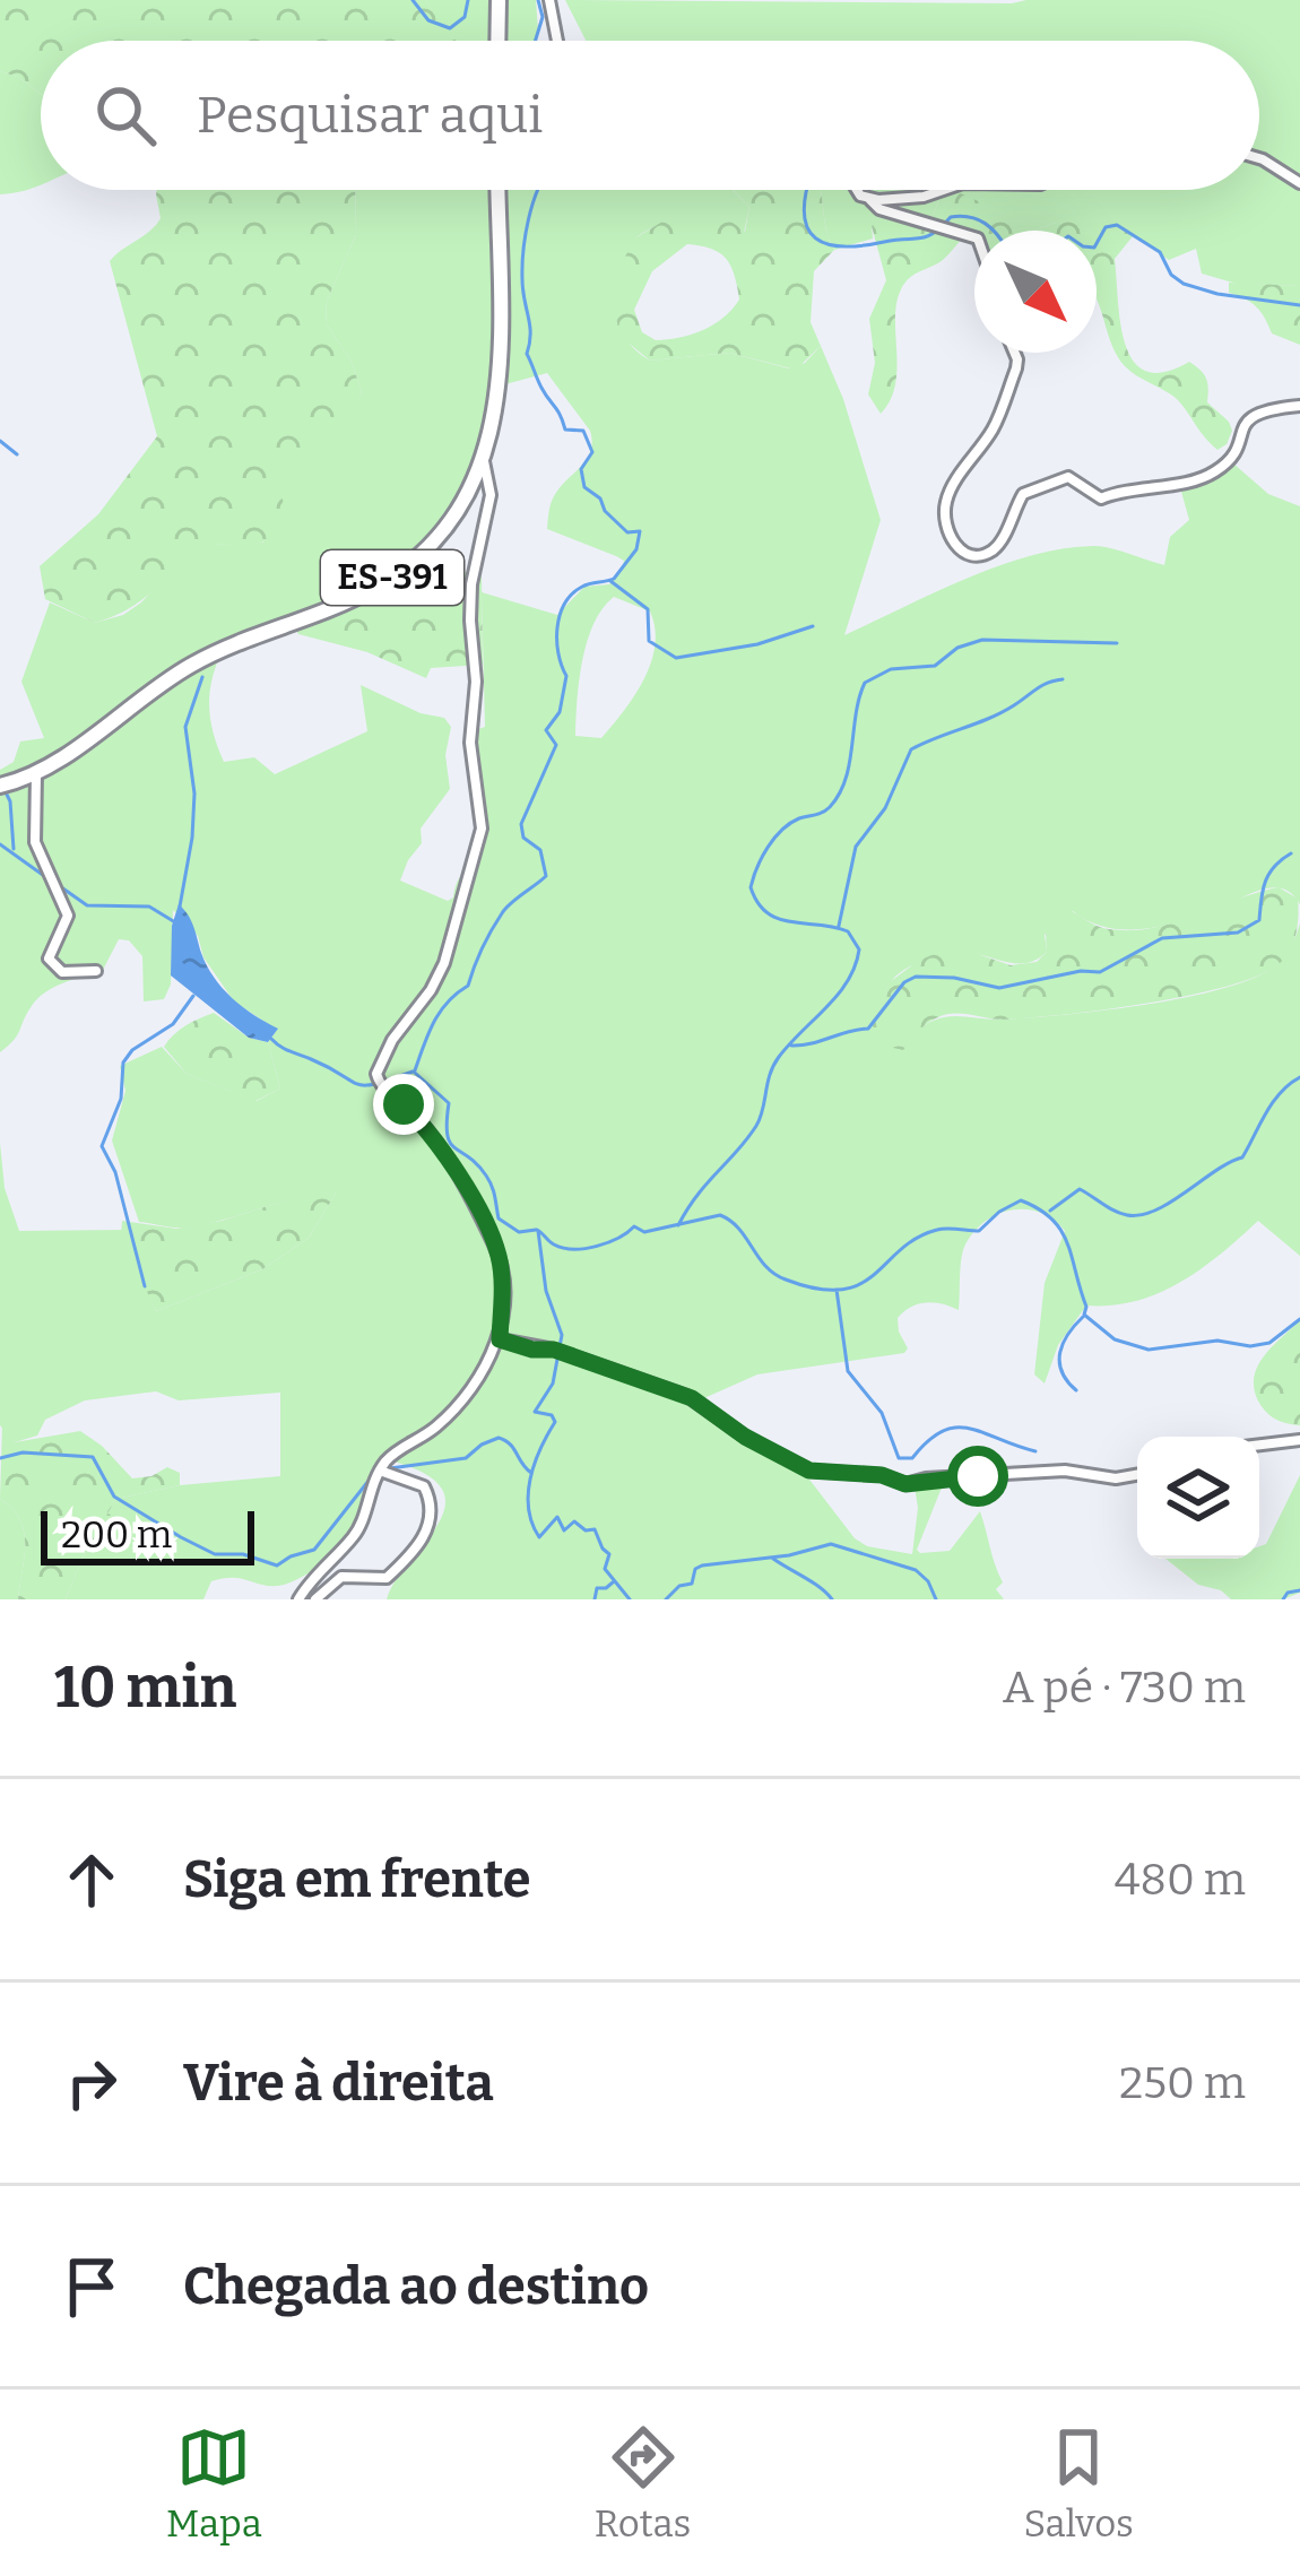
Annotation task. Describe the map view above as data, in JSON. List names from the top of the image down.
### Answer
{
  "streets": {
    "main road": ["ES-391"]
  },
  "scale_bar": "200 m",
  "north": "bottom right",
  "page": {
    "search": "Pesquisar aqui",
    "scale": "200 m",
    "heading": ["10 min", "A pé · 730 m"],
    "list": [
      ["Siga em frente", "480 m"],
      ["Vire à direita", "250 m"],
      "Chegada ao destino"
    ],
    "nav": ["Mapa", "Rotas", "Salvos"]
  }
}
